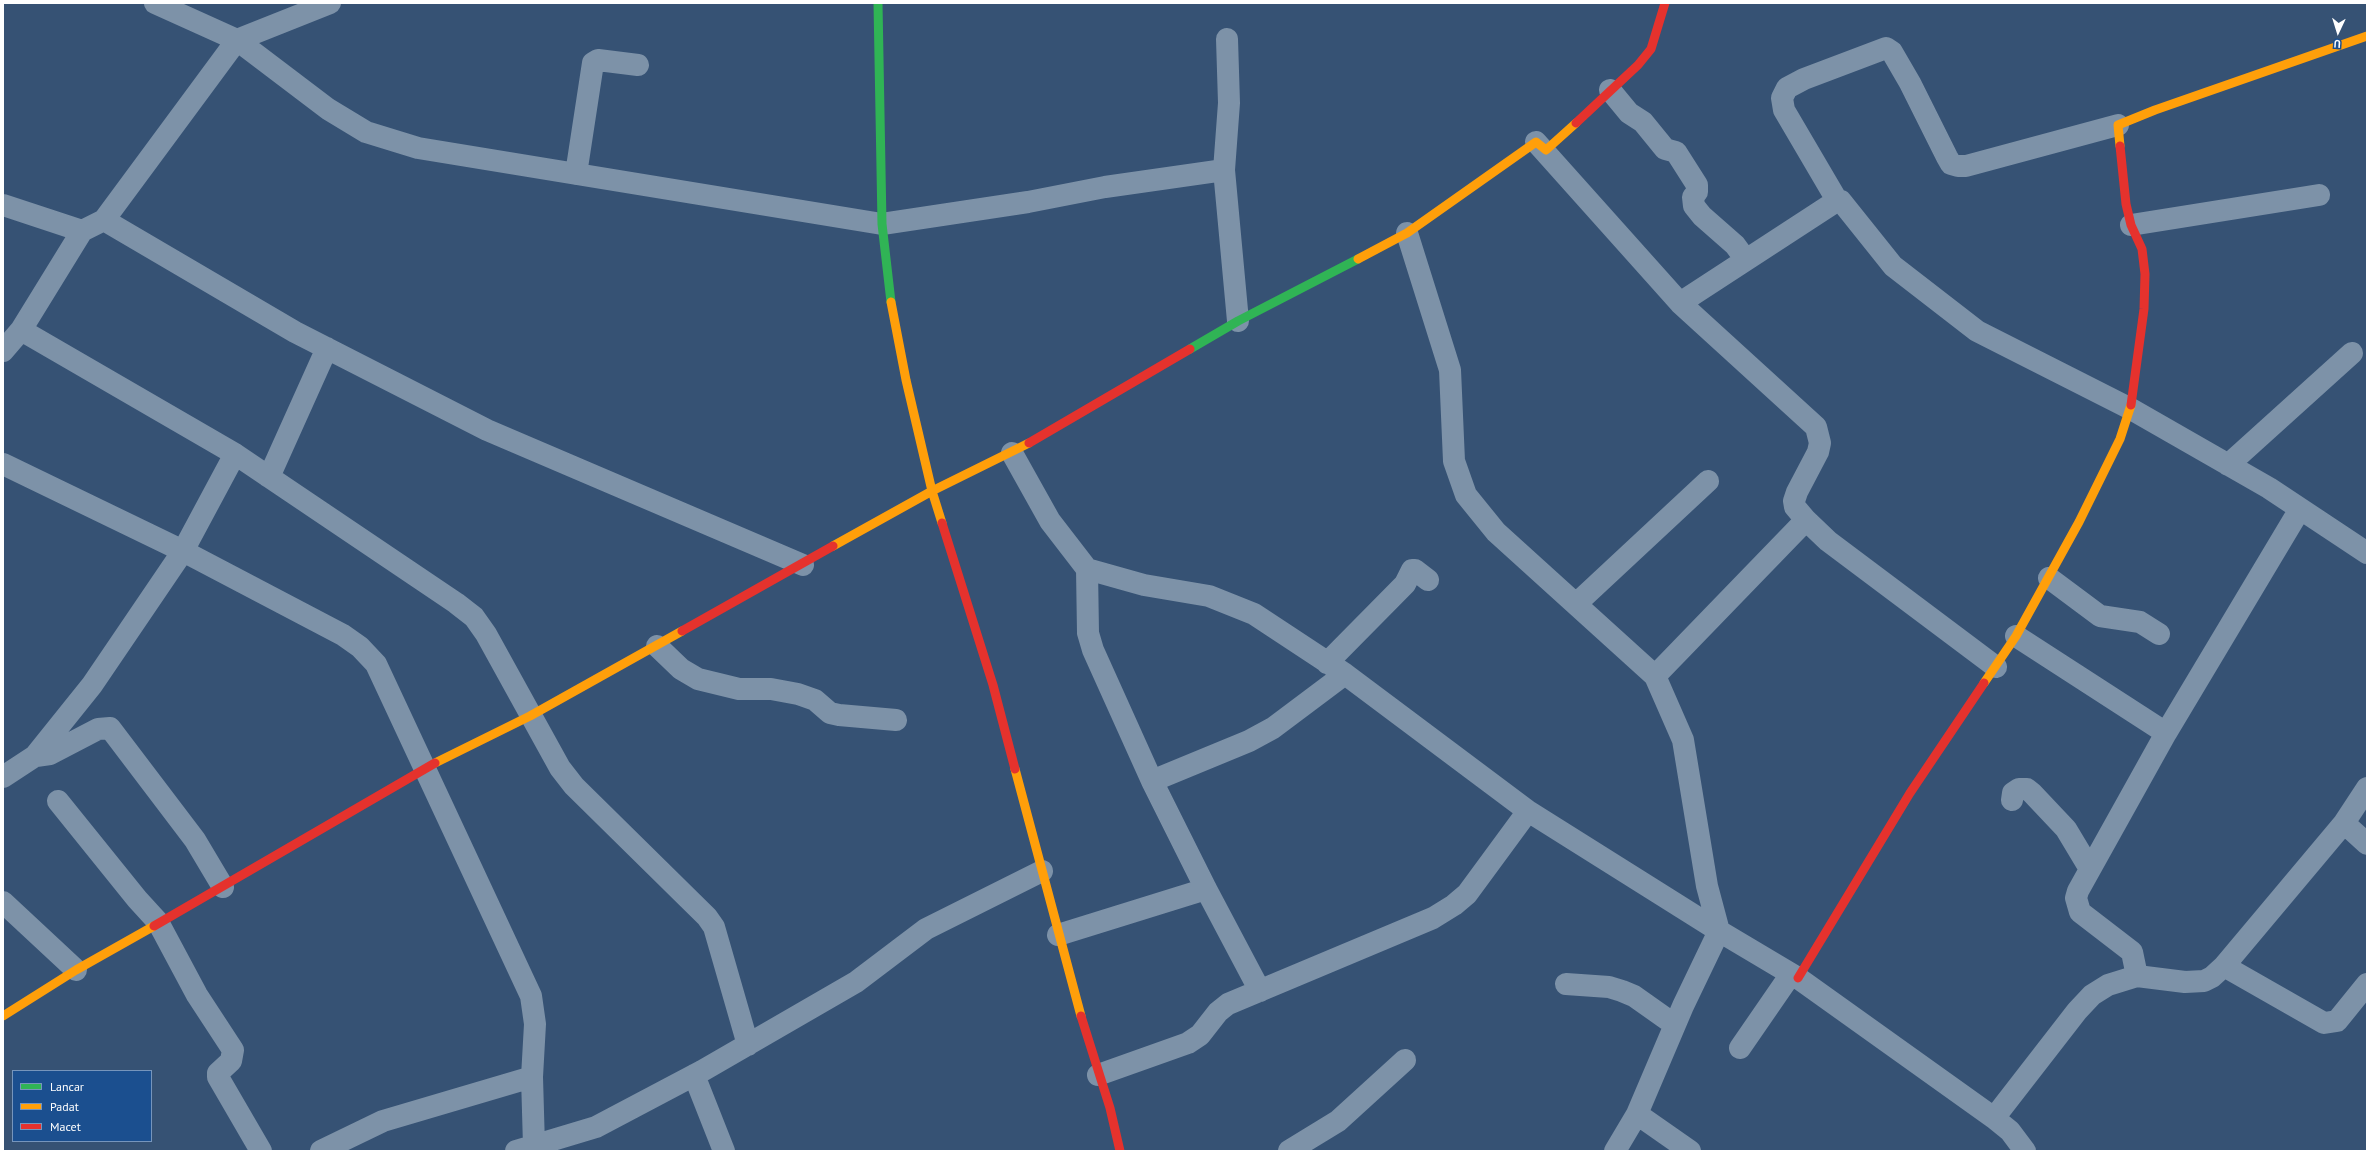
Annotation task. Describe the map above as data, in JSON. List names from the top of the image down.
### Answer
{
  "legend": ["Lancar", "Padat", "Macet"],
  "north": "bottom"
}
